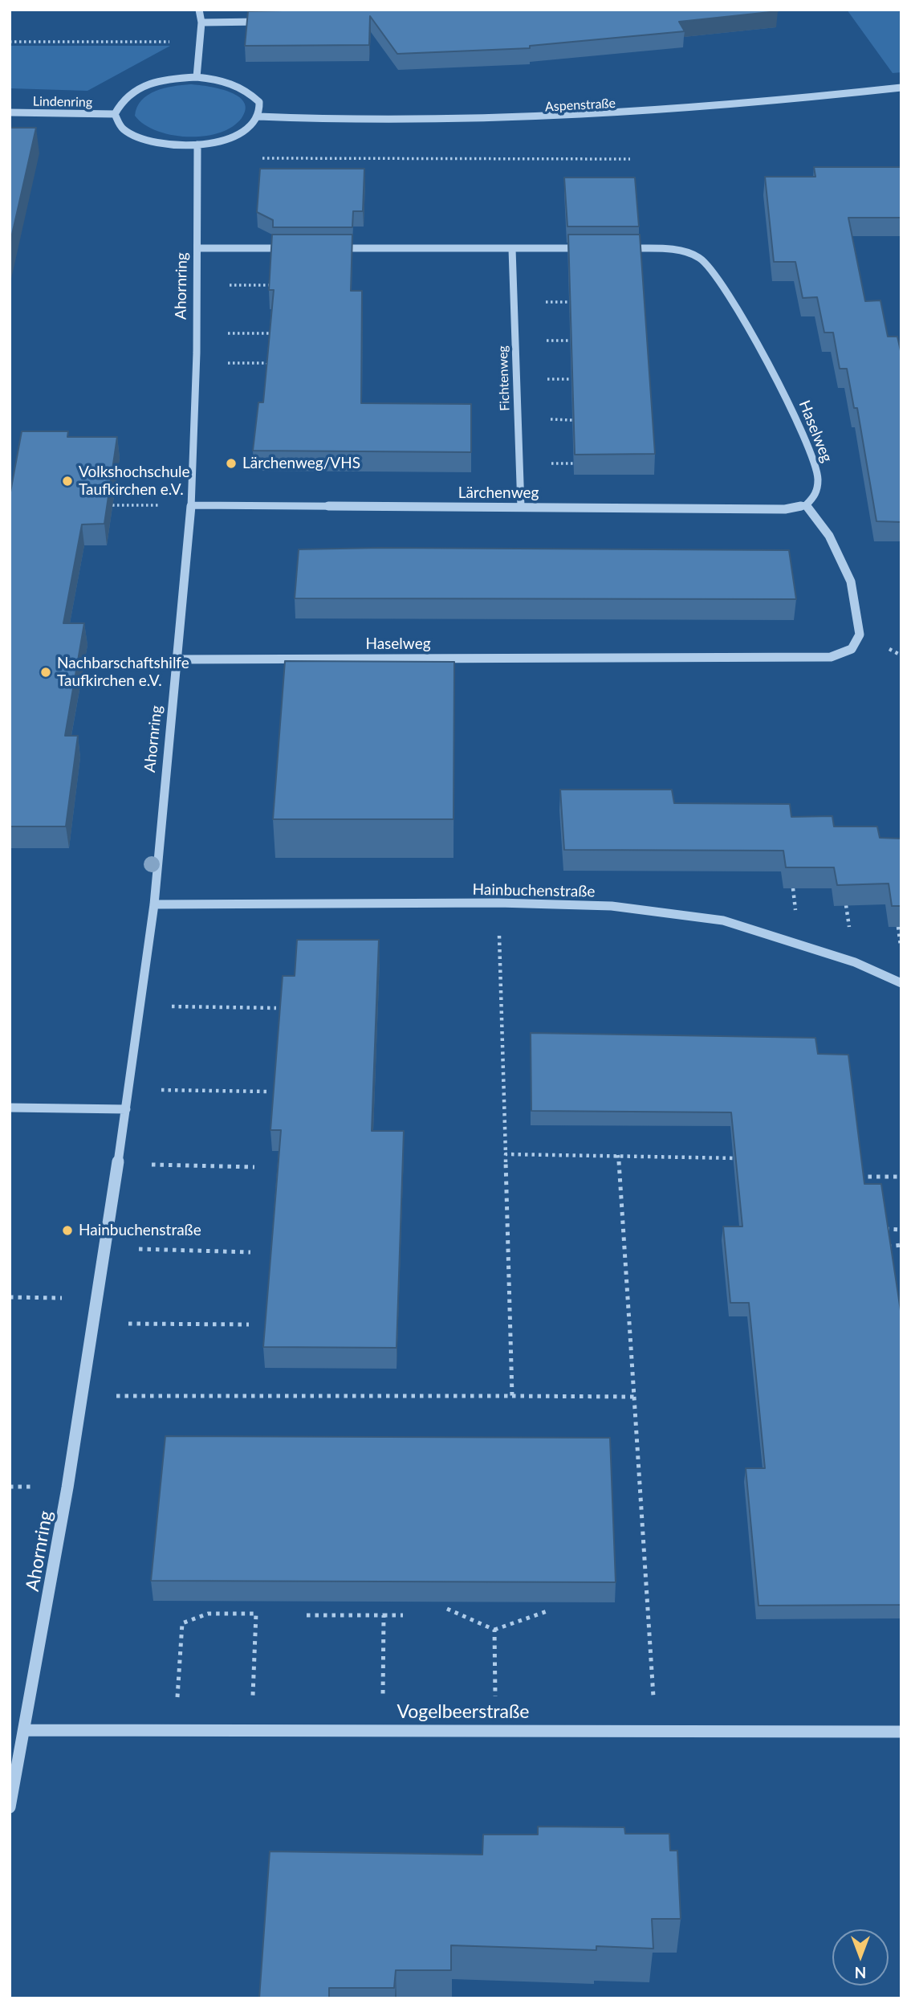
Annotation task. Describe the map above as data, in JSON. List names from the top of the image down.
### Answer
{
  "streets": {
    "street": [
      "Lindenring",
      "Aspenstraße",
      "Ahornring",
      "Fichtenweg",
      "Haselweg",
      "Lärchenweg",
      "Hainbuchenstraße",
      "Vogelbeerstraße"
    ]
  },
  "crossings": [
    ["Ahornring", "Haselweg"],
    ["Ahornring", "Lärchenweg"],
    ["Ahornring", "Hainbuchenstraße"],
    ["Ahornring", "Vogelbeerstraße"],
    ["Fichtenweg", "Lärchenweg"],
    ["Haselweg", "Lärchenweg"]
  ],
  "places": [
    "Lärchenweg/VHS",
    "Volkshochschule Taufkirchen e.V.",
    "Nachbarschaftshilfe Taufkirchen e.V.",
    "Hainbuchenstraße"
  ],
  "north": "bottom"
}
